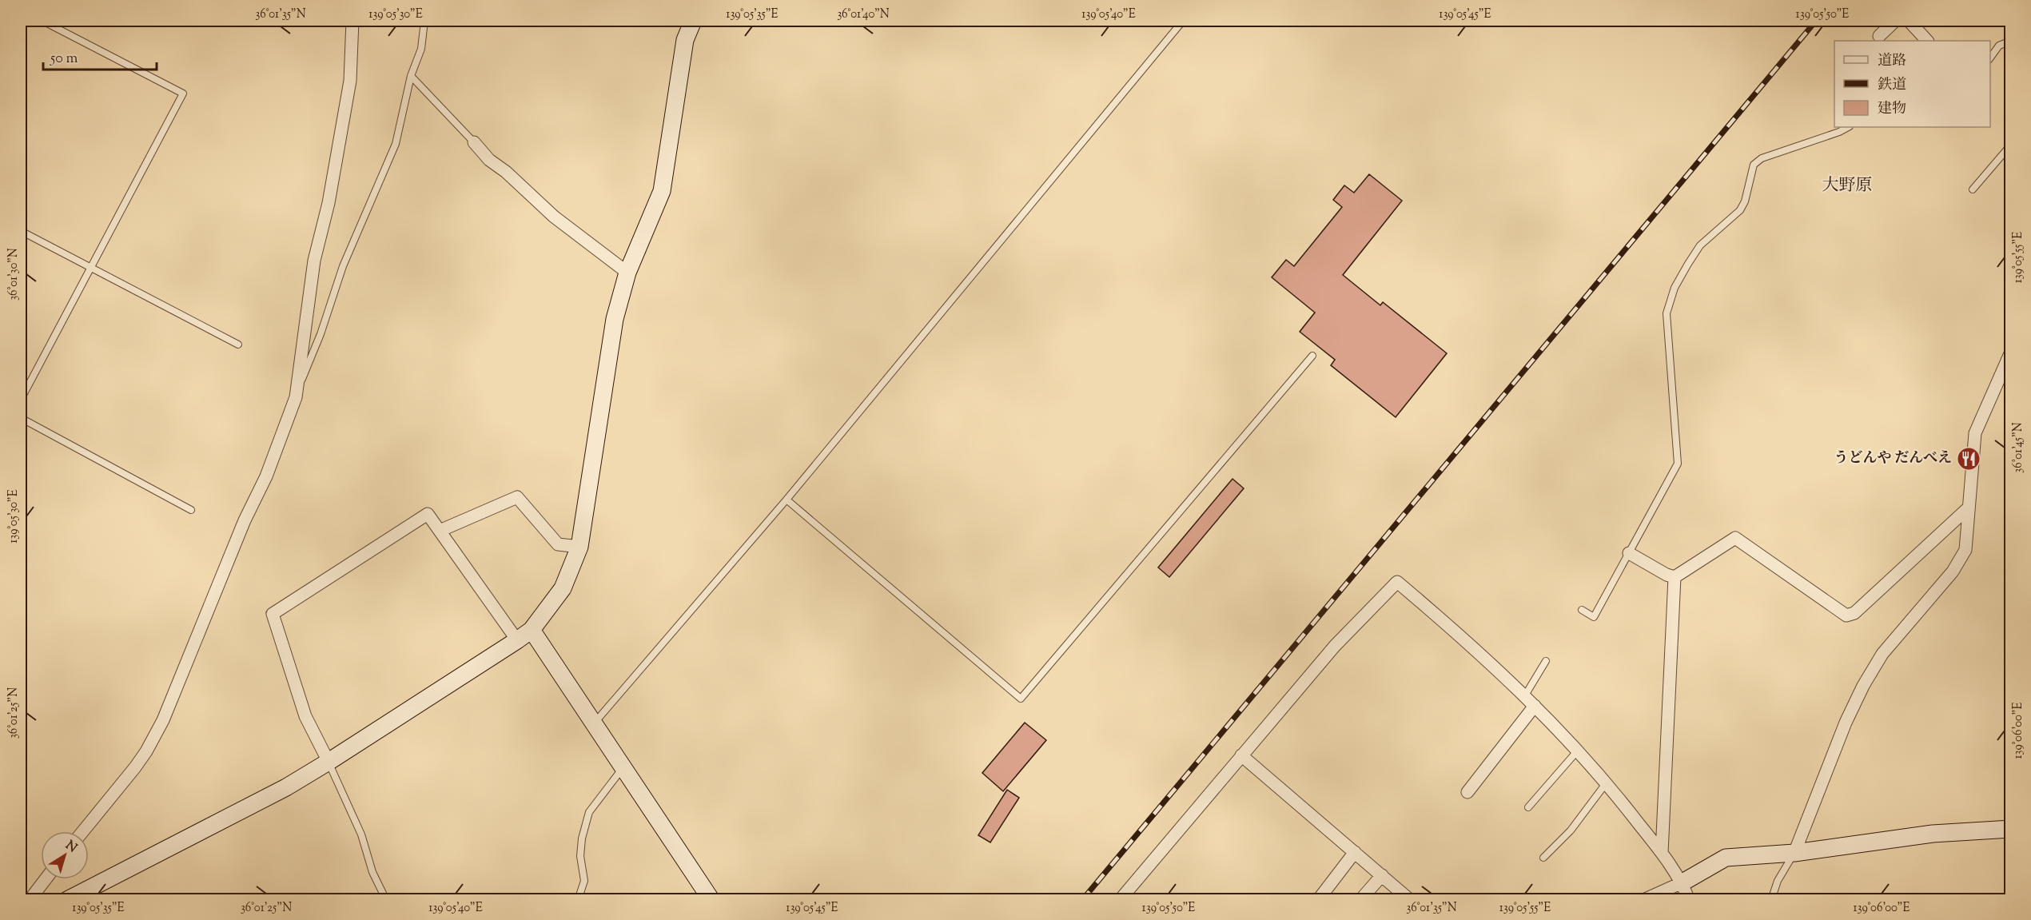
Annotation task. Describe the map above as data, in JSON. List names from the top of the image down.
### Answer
{
  "districts": ["大野原"],
  "places": {
    "restaurant": ["うどんや だんべえ"]
  },
  "legend": ["道路", "鉄道", "建物"],
  "scale_bar": "50 m",
  "north": "top right",
  "coordinates": [
    "36°01'35\"N",
    "139°05'30\"E",
    "139°05'35\"E",
    "36°01'40\"N",
    "139°05'40\"E",
    "139°05'45\"E",
    "139°05'50\"E",
    "139°05'55\"E",
    "36°01'30\"N",
    "36°01'45\"N",
    "36°01'25\"N",
    "139°06'00\"E"
  ]
}
